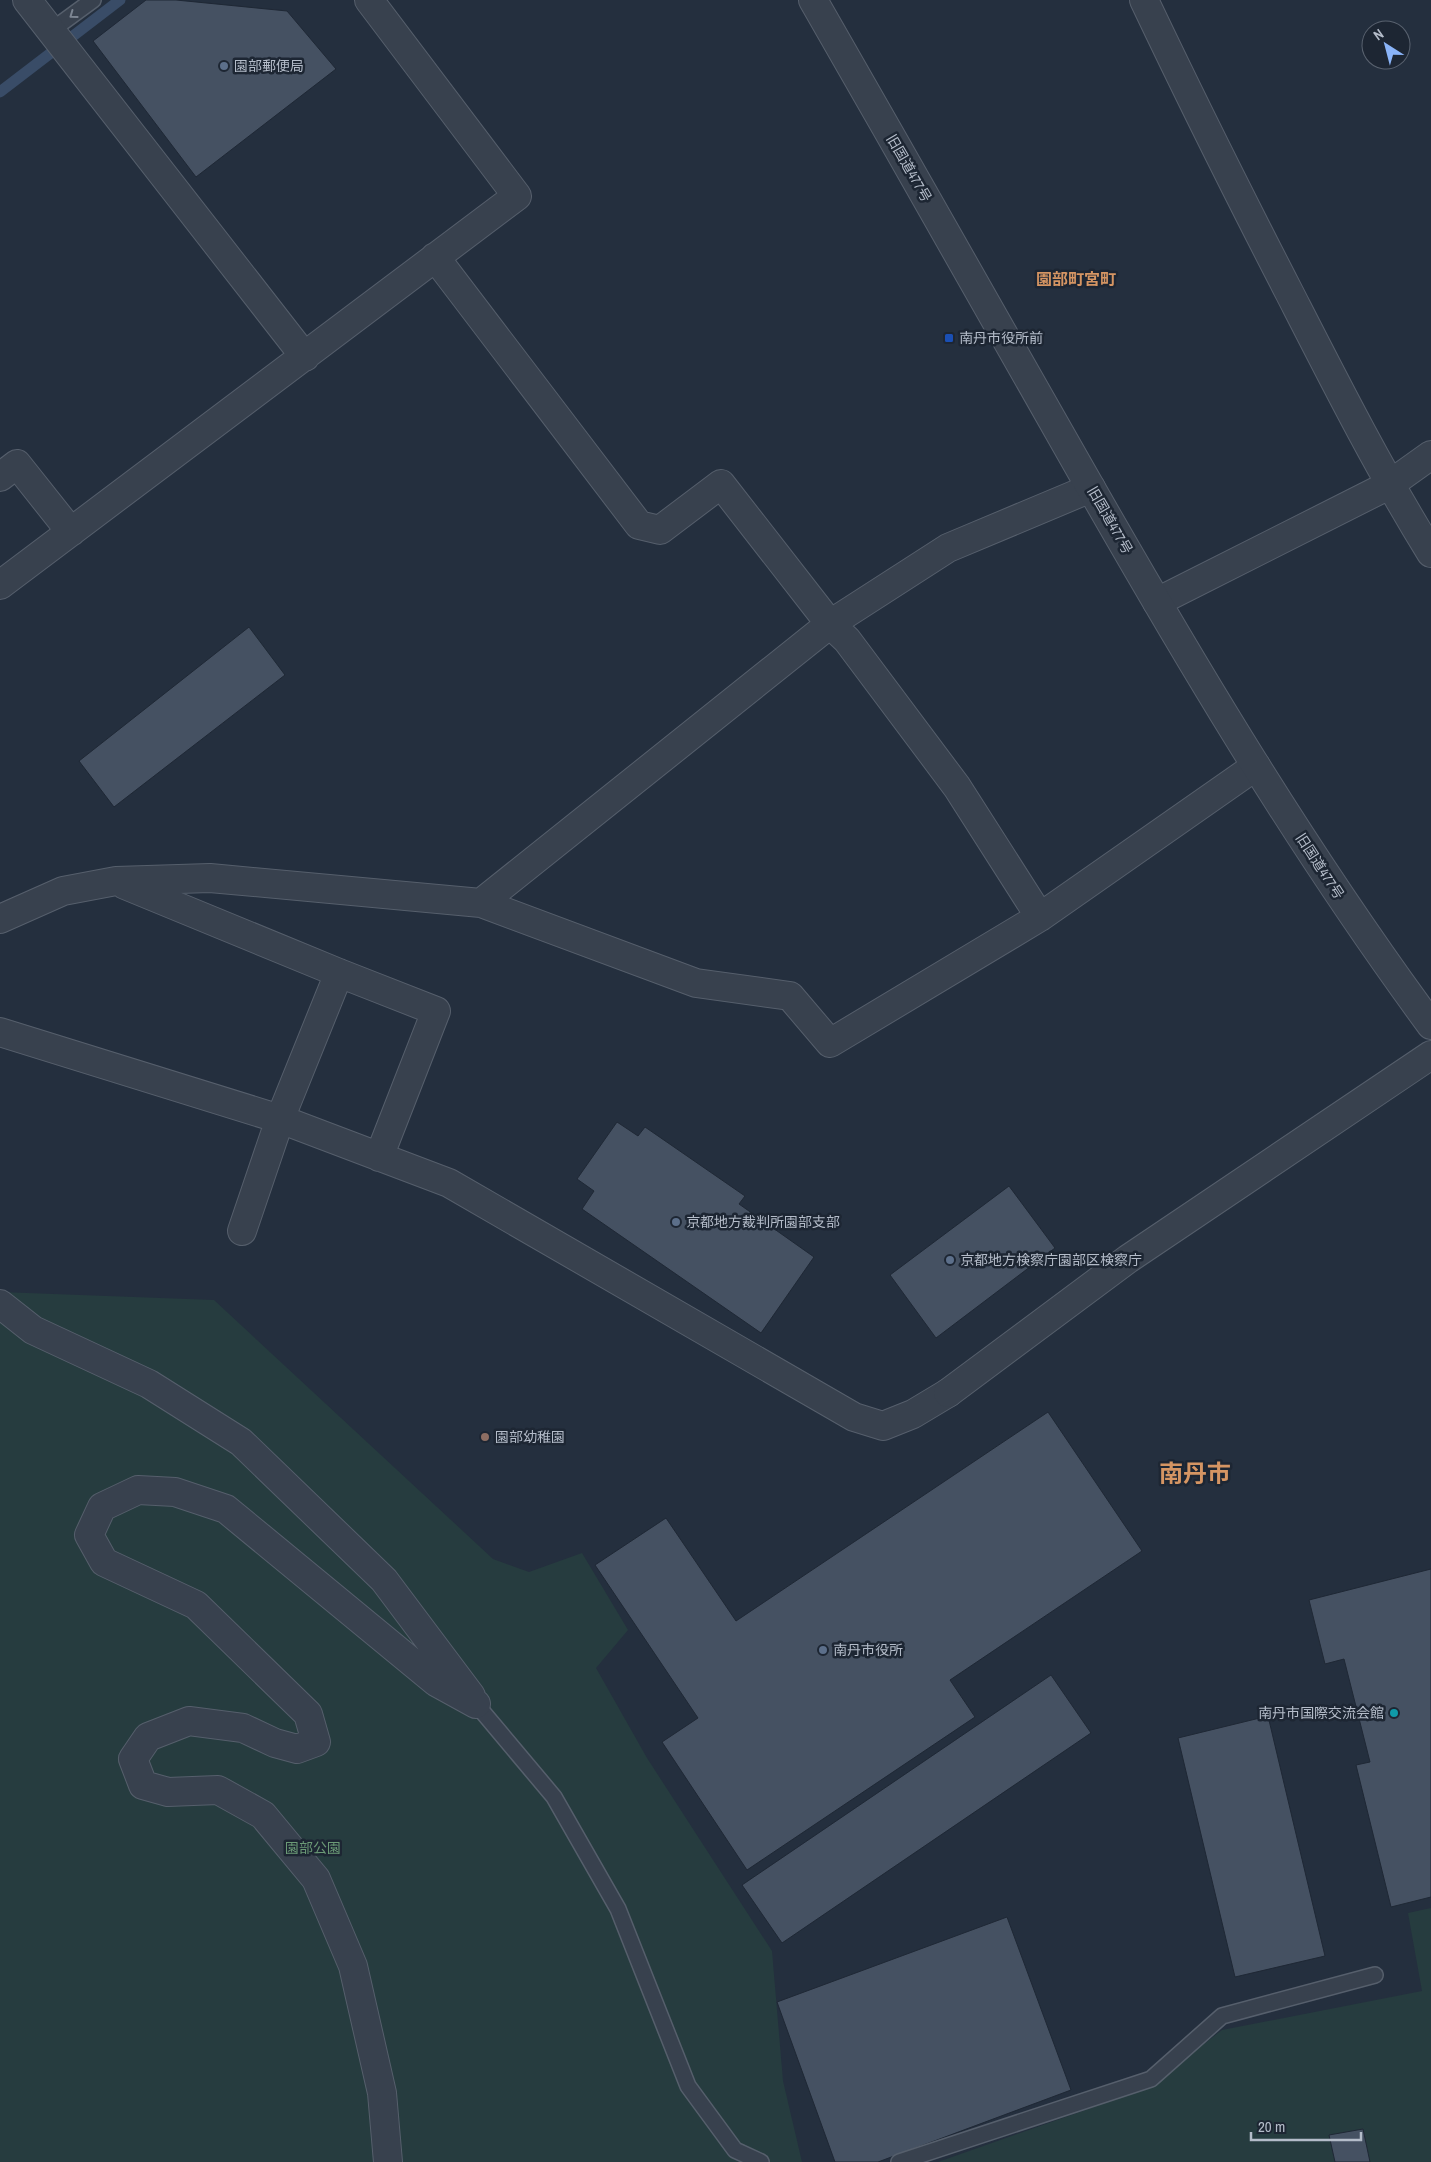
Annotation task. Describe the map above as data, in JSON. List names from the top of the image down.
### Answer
{
  "streets": {
    "street": ["旧国道477号"]
  },
  "districts": ["園部町宮町", "南丹市"],
  "parks": ["園部公園"],
  "places": {
    "other": [
      "園部郵便局",
      "京都地方裁判所園部支部",
      "京都地方検察庁園部区検察庁",
      "園部幼稚園",
      "南丹市役所",
      "南丹市国際交流会館"
    ],
    "transit": ["南丹市役所前"]
  },
  "scale_bar": "20 m",
  "north": "top left"
}
